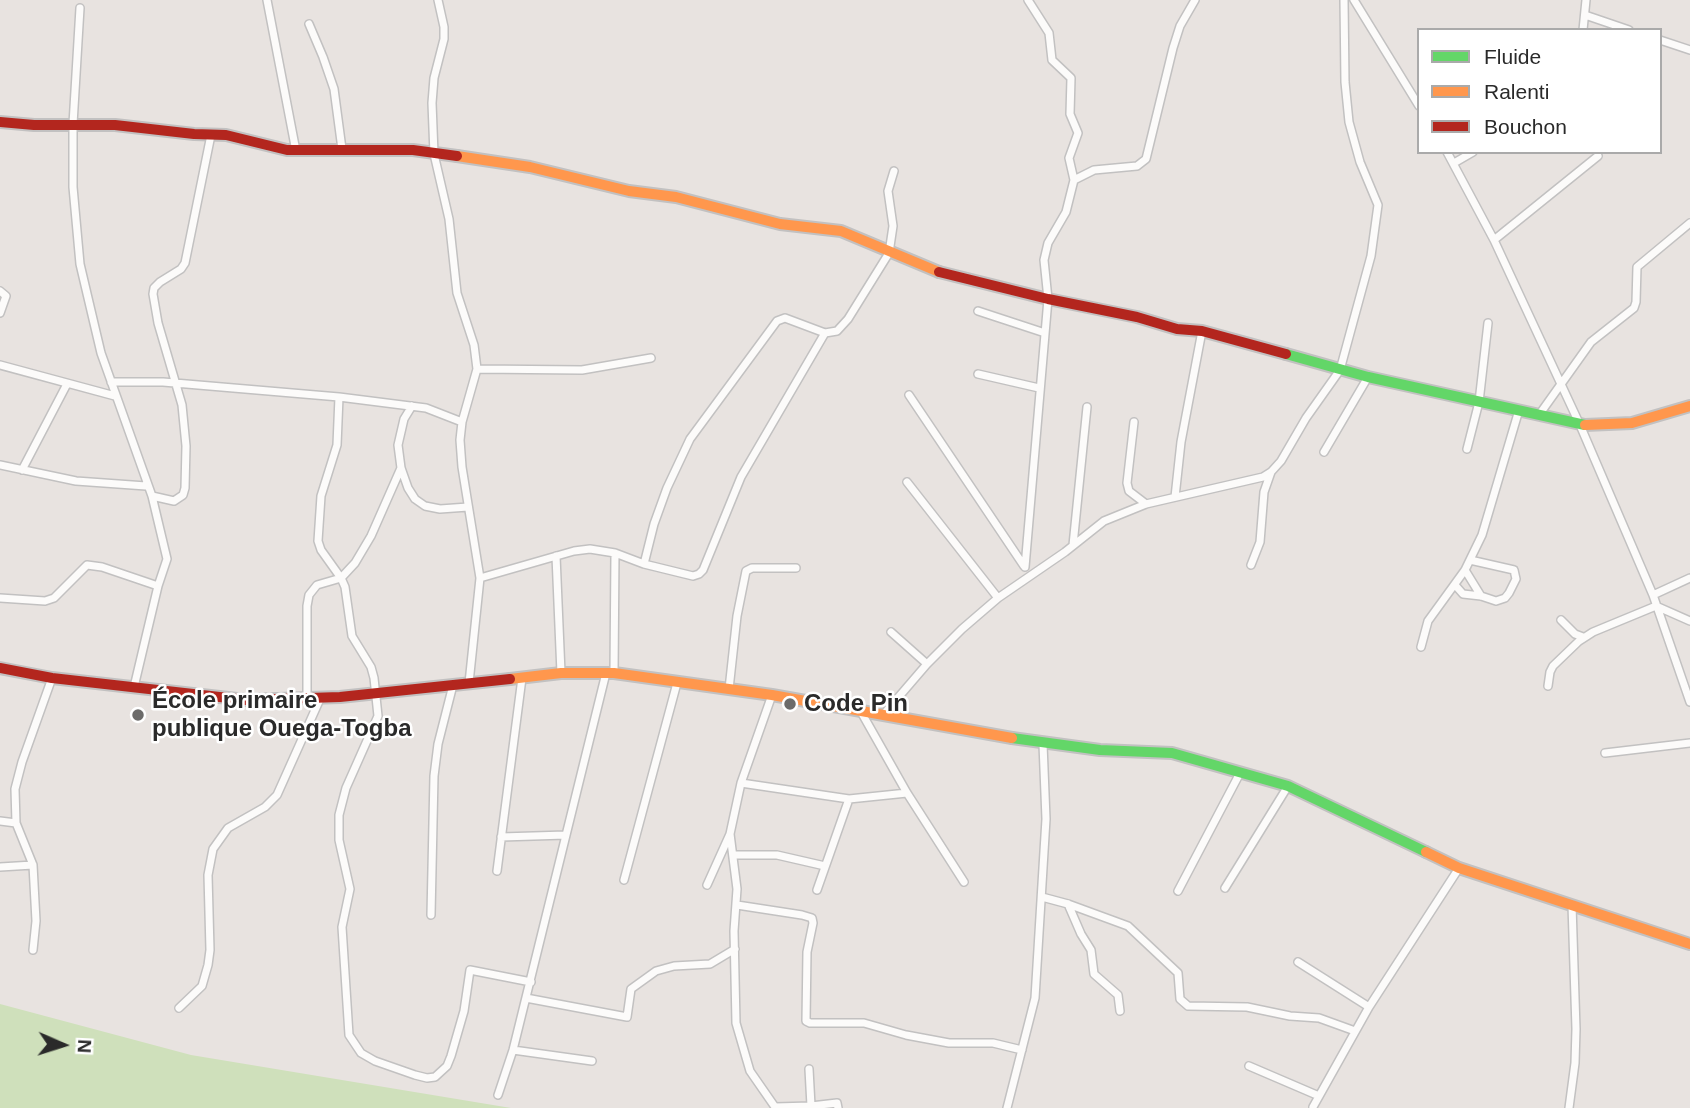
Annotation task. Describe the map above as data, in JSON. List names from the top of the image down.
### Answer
{
  "places": ["Code Pin", "École primaire publique Ouega-Togba"],
  "legend": ["Fluide", "Ralenti", "Bouchon"],
  "north": "right"
}
